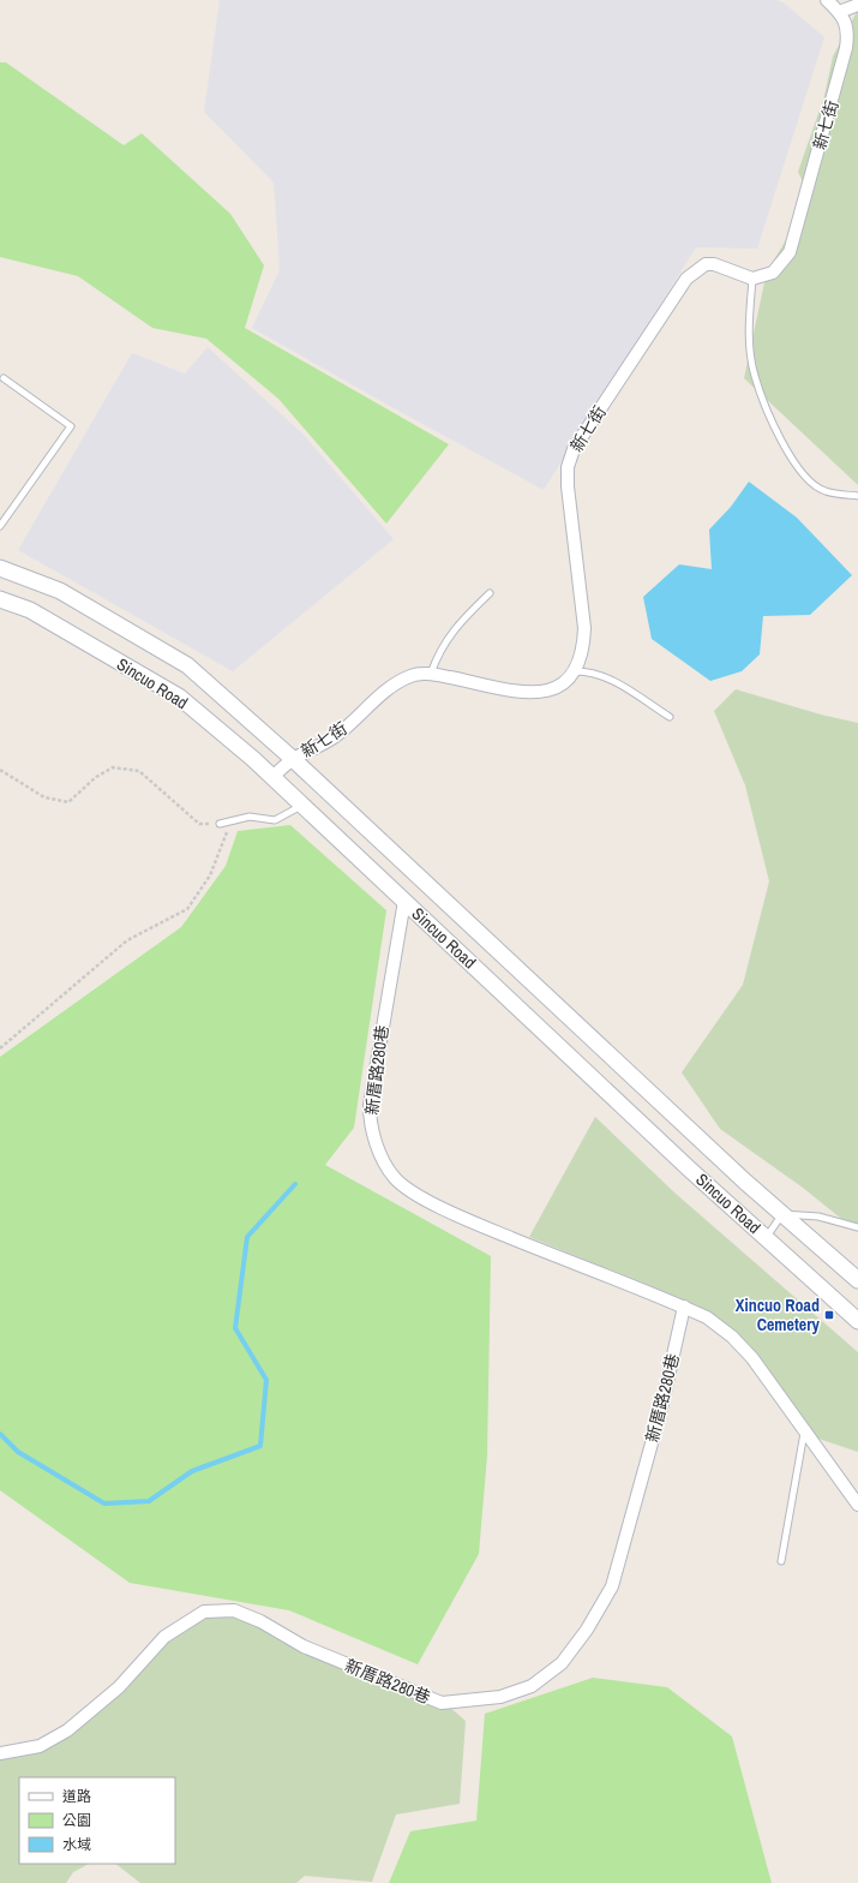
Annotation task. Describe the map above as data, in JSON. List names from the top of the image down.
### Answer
{
  "streets": {
    "street": ["新七街", "Sincuo Road", "新厝路280巷"]
  },
  "crossings": [
    ["新七街", "Sincuo Road"],
    ["Sincuo Road", "新厝路280巷"]
  ],
  "places": {
    "transit": ["Xincuo Road Cemetery"]
  },
  "legend": ["道路", "公園", "水域"]
}
